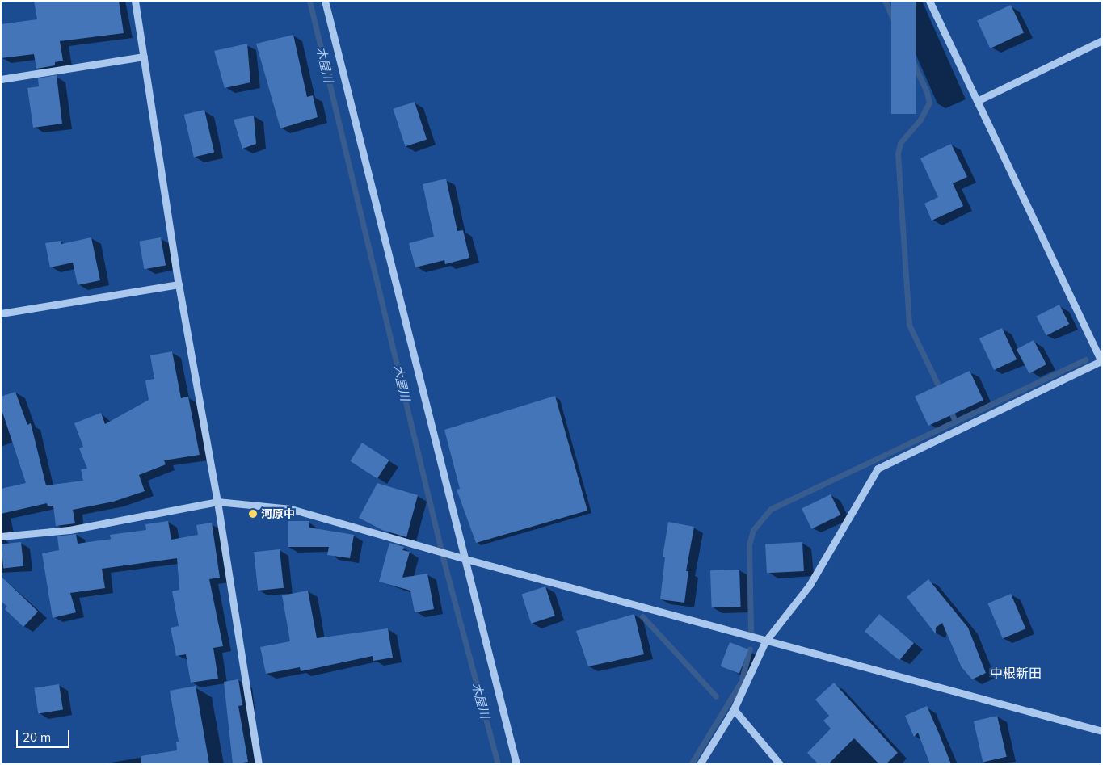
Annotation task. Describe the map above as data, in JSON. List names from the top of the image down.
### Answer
{
  "districts": ["中根新田"],
  "water": ["木屋川"],
  "places": ["河原中"],
  "scale_bar": "20 m"
}
